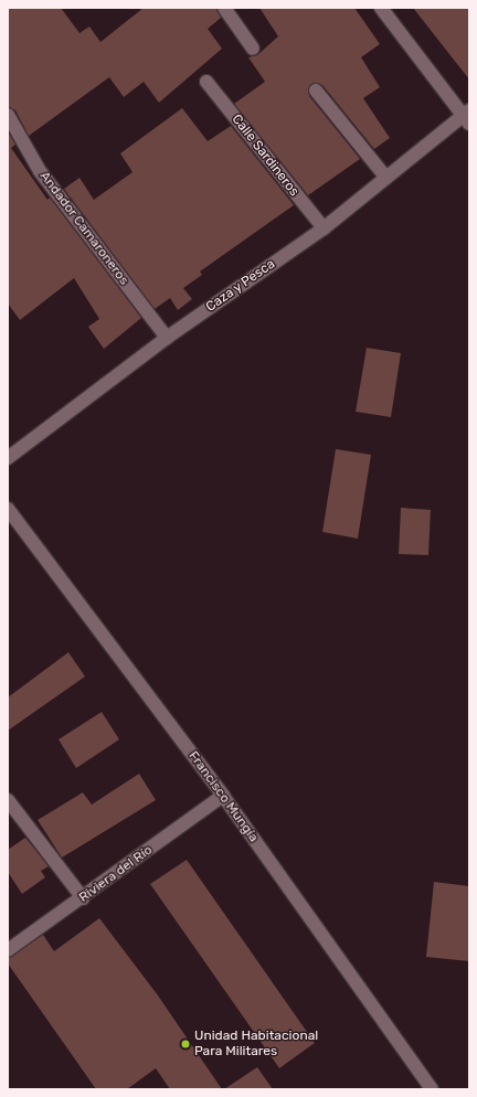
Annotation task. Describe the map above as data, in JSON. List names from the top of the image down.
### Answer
{
  "streets": {
    "street": [
      "Calle Sardineros",
      "Andador Camaroneros",
      "Caza y Pesca",
      "Francisco Mungía",
      "Riviera del Río"
    ]
  },
  "crossings": [
    ["Calle Sardineros", "Caza y Pesca"],
    ["Andador Camaroneros", "Caza y Pesca"],
    ["Francisco Mungía", "Riviera del Río"]
  ],
  "places": ["Unidad Habitacional Para Militares"]
}
